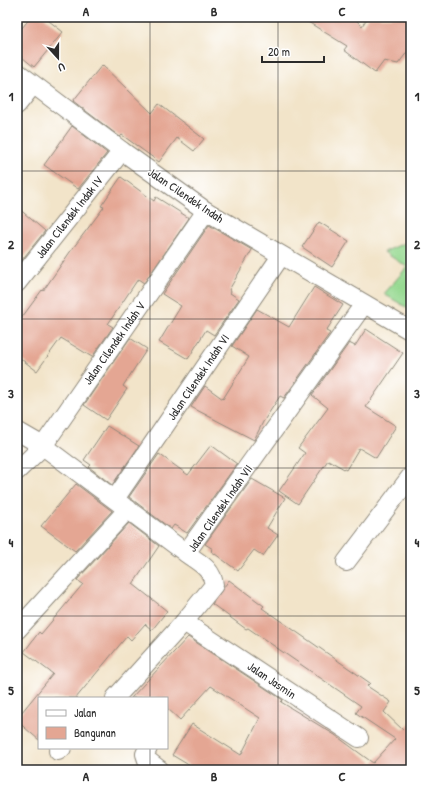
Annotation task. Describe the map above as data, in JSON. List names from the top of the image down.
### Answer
{
  "streets": {
    "street": [
      "Jalan Cilendek Indah",
      "Jalan Cilendek Indak IV",
      "Jalan Cilendek Indah V",
      "Jalan Cilendek Indah VI",
      "Jalan Cilendek Indah VII",
      "Jalan Jasmin"
    ]
  },
  "crossings": [
    ["Jalan Cilendek Indah", "Jalan Cilendek Indak IV"],
    ["Jalan Cilendek Indah", "Jalan Cilendek Indah V"],
    ["Jalan Cilendek Indah", "Jalan Cilendek Indah VI"],
    ["Jalan Cilendek Indah", "Jalan Cilendek Indah VII"],
    ["Jalan Cilendek Indah VII", "Jalan Jasmin"]
  ],
  "legend": ["Jalan", "Bangunan"],
  "scale_bar": "20 m",
  "north": "bottom",
  "grid": {
    "columns": ["A", "B", "C"],
    "rows": [
      "1",
      "2",
      "3",
      "4",
      "5"
    ]
  }
}
